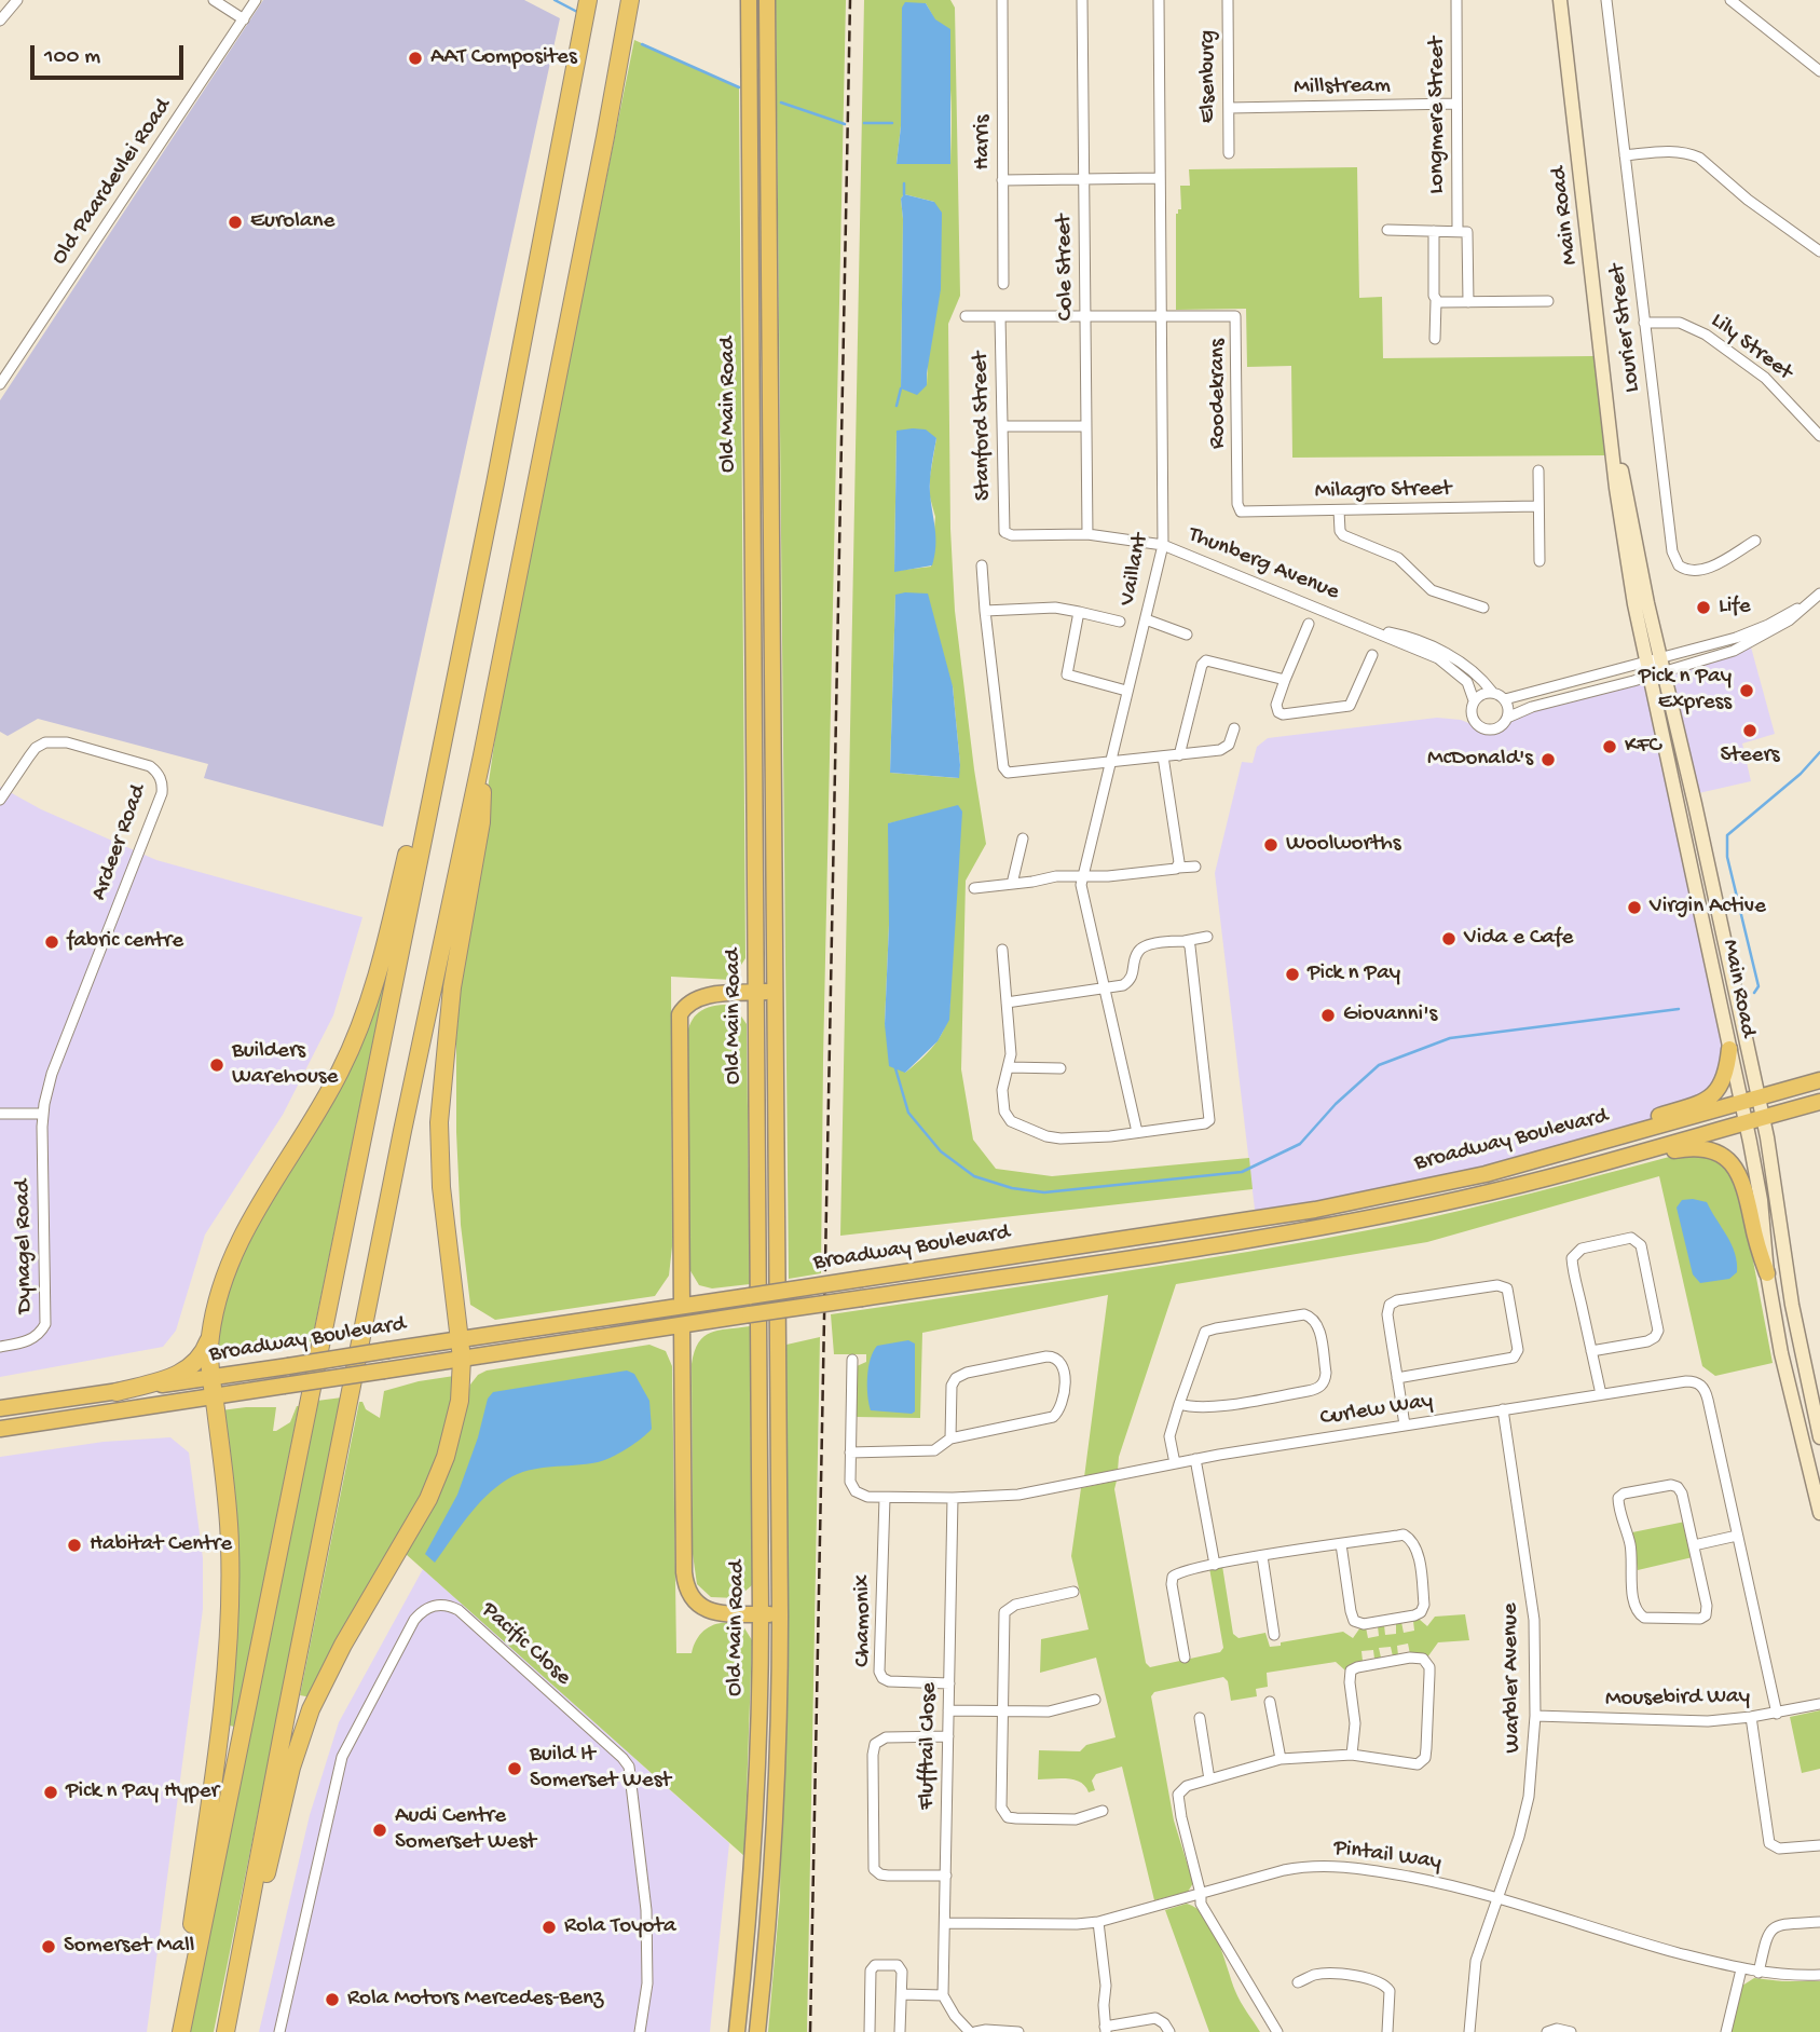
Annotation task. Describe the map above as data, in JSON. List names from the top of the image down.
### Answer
{
  "streets": {
    "main road": ["Main Road", "Old Main Road", "Broadway Boulevard"],
    "street": [
      "Elsenburg",
      "Millstream",
      "Longmere Street",
      "Harris",
      "Old Paardevlei Road",
      "Cole Street",
      "Lourier Street",
      "Lily Street",
      "Roodekrans",
      "Stanford Street",
      "Milagro Street",
      "Thunberg Avenue",
      "Vaillant",
      "Ardeer Road",
      "Dynagel Road",
      "Curlew Way",
      "Chamonix",
      "Pacific Close",
      "Warbler Avenue",
      "Mousebird Way",
      "Flufftail Close",
      "Pintail Way"
    ]
  },
  "crossings": [
    ["Elsenburg", "Millstream"],
    ["Millstream", "Longmere Street"],
    ["Main Road", "Broadway Boulevard"],
    ["Cole Street", "Thunberg Avenue"],
    ["Lourier Street", "Lily Street"],
    ["Roodekrans", "Milagro Street"],
    ["Roodekrans", "Vaillant"],
    ["Stanford Street", "Thunberg Avenue"],
    ["Thunberg Avenue", "Vaillant"],
    ["Ardeer Road", "Dynagel Road"],
    ["Curlew Way", "Chamonix"],
    ["Curlew Way", "Warbler Avenue"],
    ["Curlew Way", "Mousebird Way"],
    ["Curlew Way", "Flufftail Close"],
    ["Chamonix", "Flufftail Close"],
    ["Warbler Avenue", "Mousebird Way"],
    ["Warbler Avenue", "Pintail Way"],
    ["Flufftail Close", "Pintail Way"]
  ],
  "places": [
    "AAT Composites",
    "Eurolane",
    "Life",
    "Pick n Pay Express",
    "Steers",
    "KFC",
    "McDonald's",
    "Woolworths",
    "Virgin Active",
    "Vida e Cafe",
    "fabric centre",
    "Pick n Pay",
    "Giovanni's",
    "Builders Warehouse",
    "Habitat Centre",
    "Build It Somerset West",
    "Pick n Pay Hyper",
    "Audi Centre Somerset West",
    "Rola Toyota",
    "Somerset Mall",
    "Rola Motors Mercedes-Benz"
  ],
  "scale_bar": "100 m"
}
